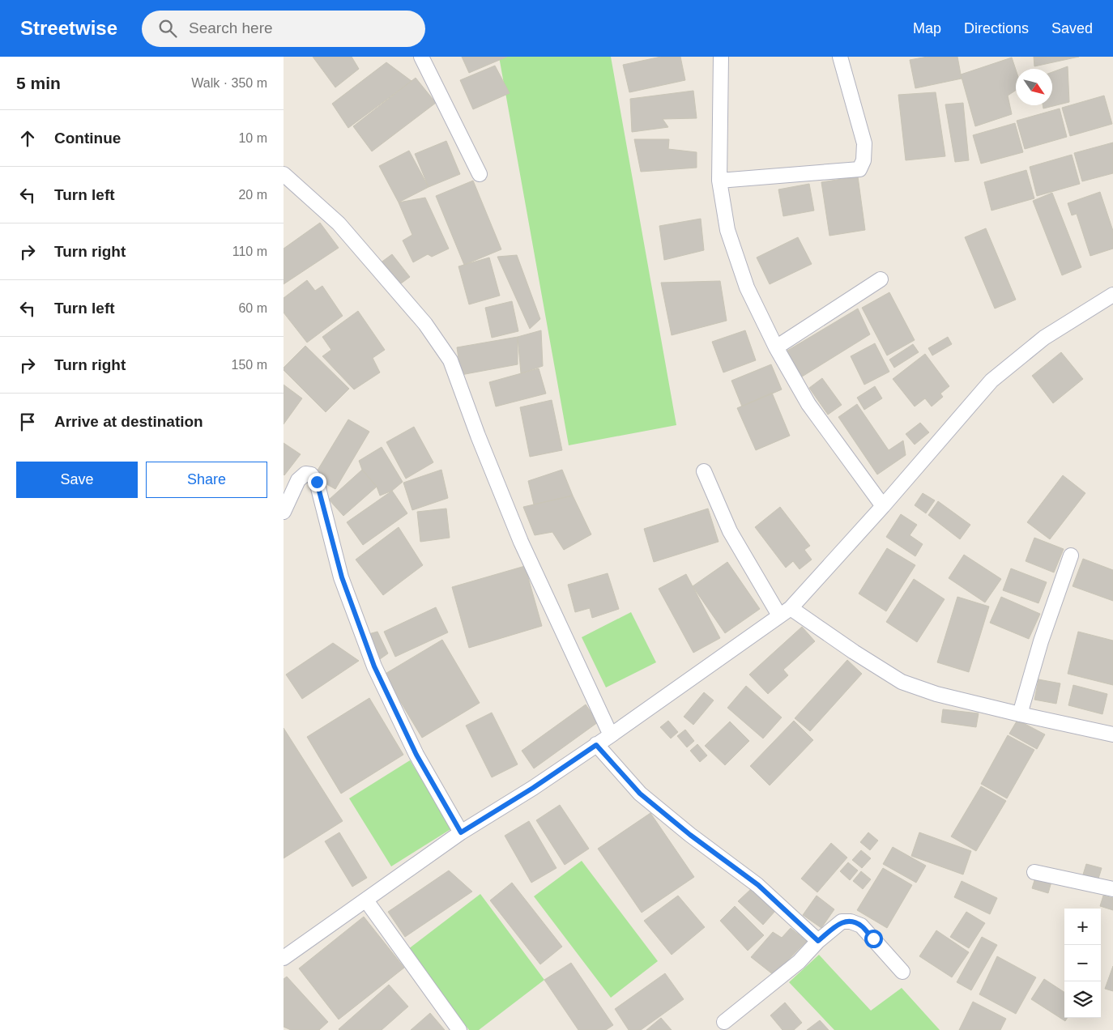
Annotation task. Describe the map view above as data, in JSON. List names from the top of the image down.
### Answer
{
  "north": "bottom right",
  "page": {
    "header": "Streetwise",
    "search": "Search here",
    "nav": ["Map", "Directions", "Saved"],
    "heading": ["5 min", "Walk · 350 m"],
    "list": [
      ["Continue", "10 m"],
      ["Turn left", "20 m"],
      ["Turn right", "110 m"],
      ["Turn left", "60 m"],
      ["Turn right", "150 m"],
      "Arrive at destination"
    ],
    "buttons": ["Save", "Share"],
    "map_buttons": ["+", "−"]
  }
}
